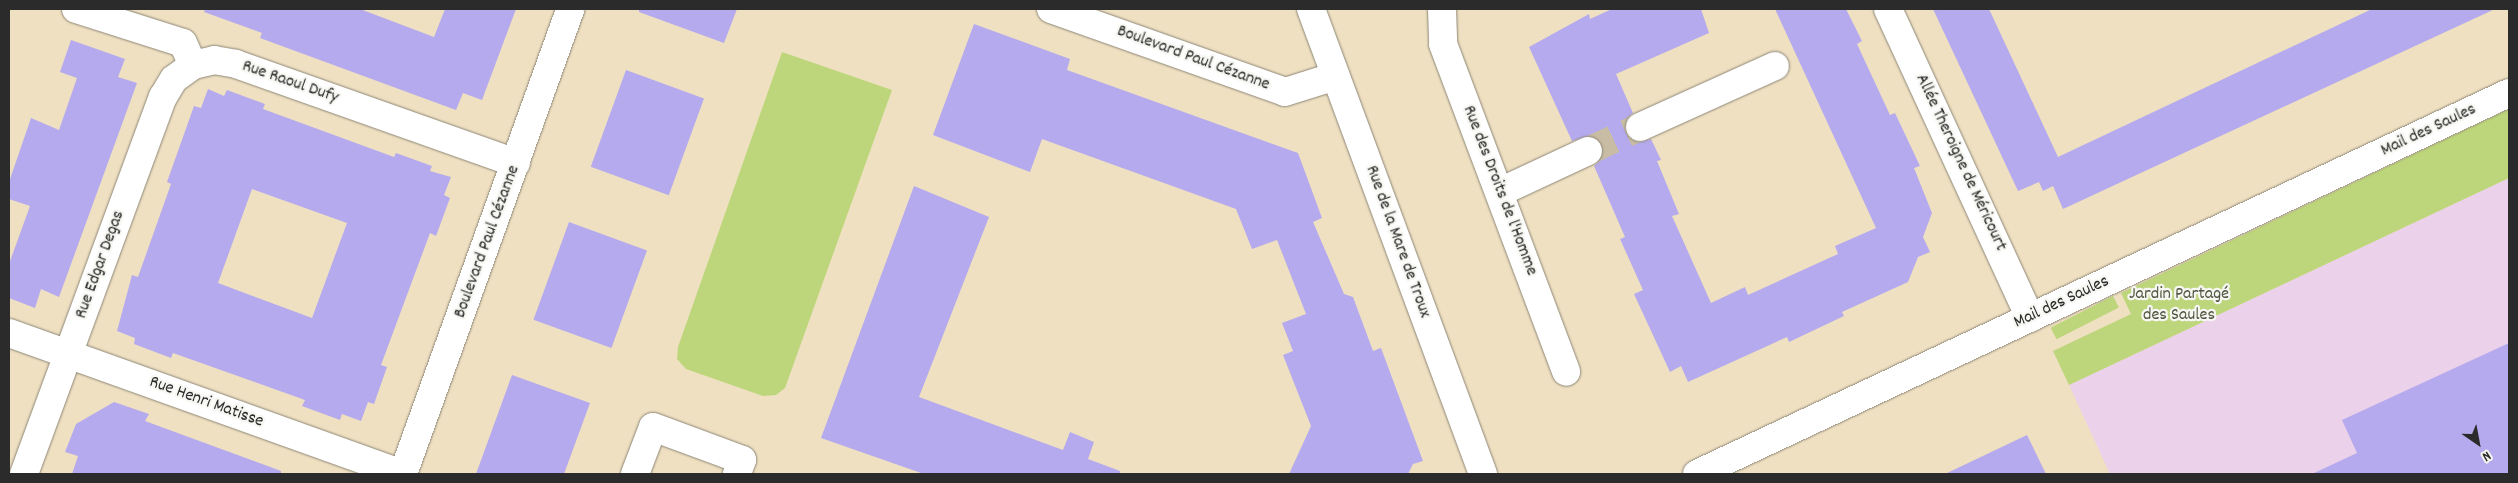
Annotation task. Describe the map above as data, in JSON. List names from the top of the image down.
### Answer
{
  "streets": {
    "street": [
      "Boulevard Paul Cézanne",
      "Rue Raoul Dufy",
      "Mail des Saules",
      "Allée Theroigne de Méricourt",
      "Rue des Droits de l'Homme",
      "Rue de la Mare de Troux",
      "Rue Edgar Degas",
      "Rue Henri Matisse"
    ]
  },
  "crossings": [
    ["Boulevard Paul Cézanne", "Rue Raoul Dufy"],
    ["Boulevard Paul Cézanne", "Rue de la Mare de Troux"],
    ["Boulevard Paul Cézanne", "Rue Henri Matisse"],
    ["Rue Raoul Dufy", "Rue Edgar Degas"],
    ["Mail des Saules", "Allée Theroigne de Méricourt"],
    ["Rue Edgar Degas", "Rue Henri Matisse"]
  ],
  "parks": ["Jardin Partagé des Saules"],
  "north": "bottom right"
}
